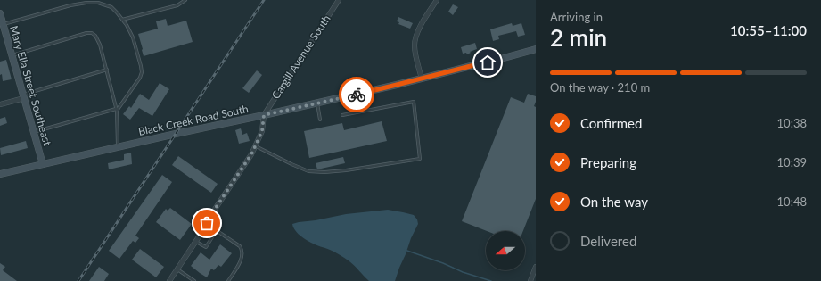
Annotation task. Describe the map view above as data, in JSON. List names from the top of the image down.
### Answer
{
  "streets": {
    "street": ["Cargill Avenue South", "Mary Ella Street Southeast", "Black Creek Road South"]
  },
  "crossings": [
    ["Cargill Avenue South", "Black Creek Road South"],
    ["Mary Ella Street Southeast", "Black Creek Road South"]
  ],
  "north": "left",
  "page": {
    "heading": ["2 min", "Arriving in", "10:55–11:00"],
    "bar": "On the way · 210 m",
    "list": [
      ["Confirmed", "10:38"],
      ["Preparing", "10:39"],
      ["On the way", "10:48"],
      "Delivered"
    ]
  }
}
